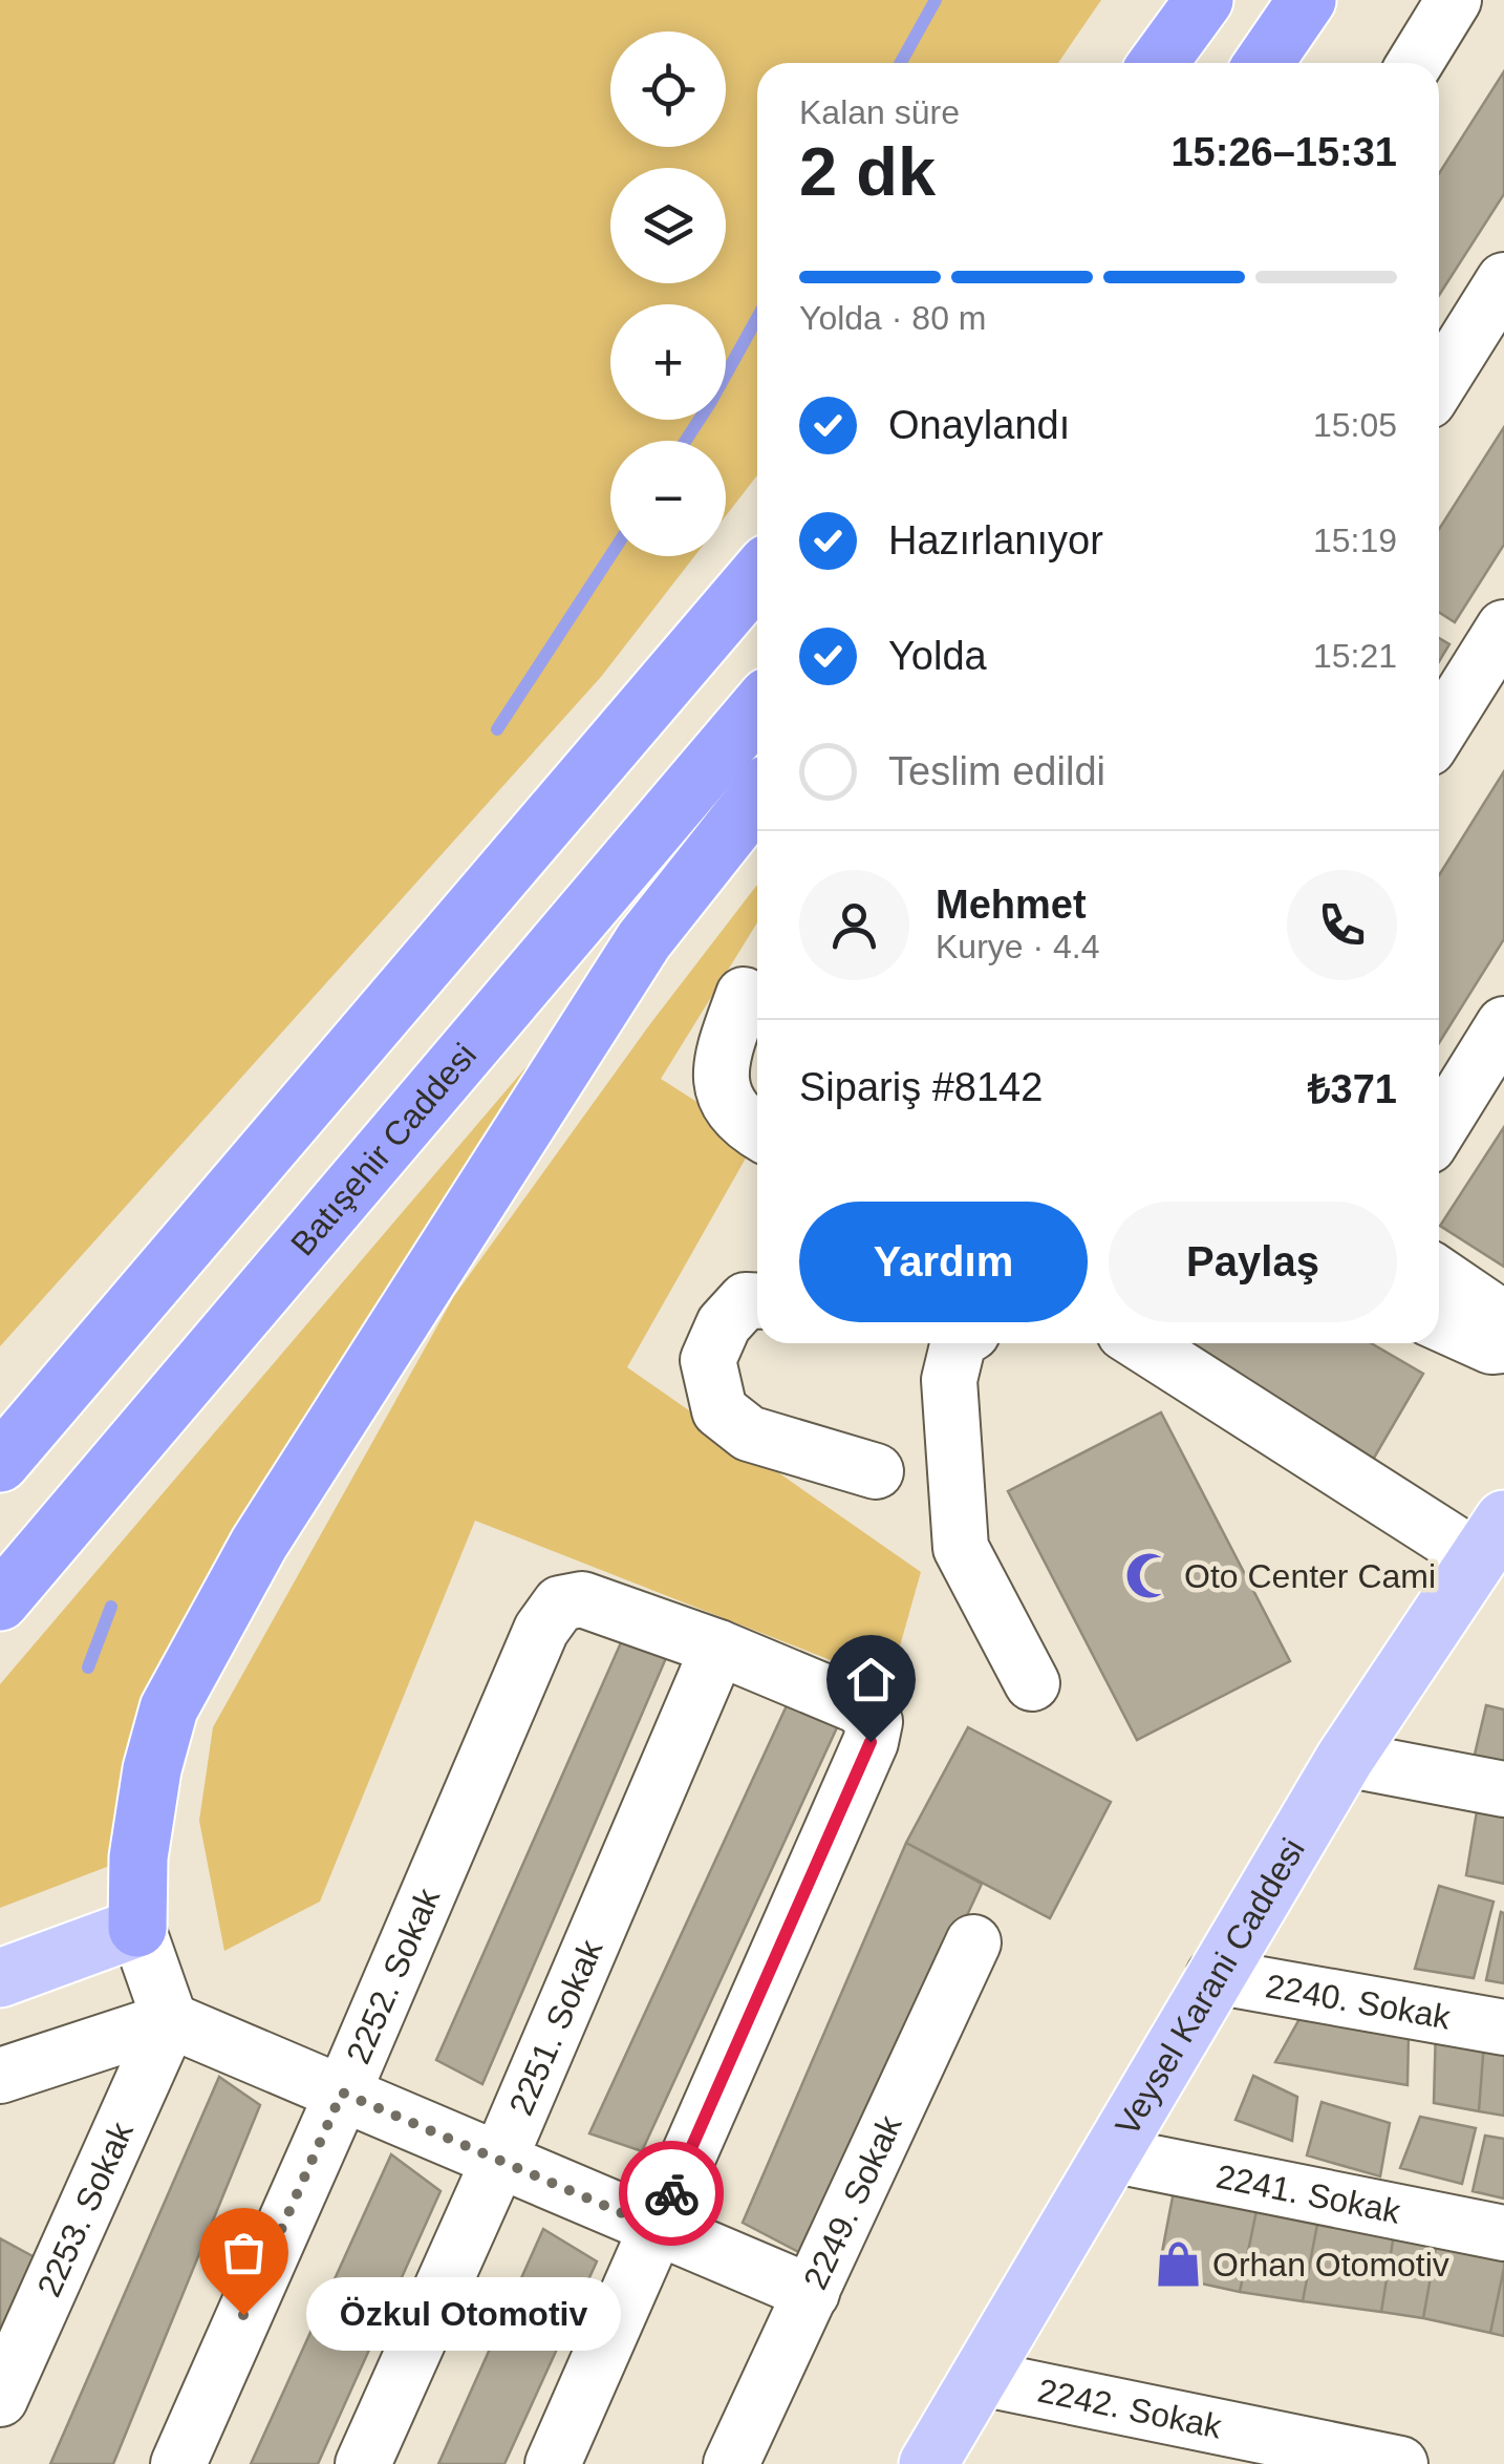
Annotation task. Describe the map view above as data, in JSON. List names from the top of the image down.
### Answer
{
  "streets": {
    "highway": ["Batışehir Caddesi"],
    "main road": ["Veysel Karani Caddesi"],
    "street": [
      "2252. Sokak",
      "2240. Sokak",
      "2251. Sokak",
      "2241. Sokak",
      "2249. Sokak",
      "2253. Sokak",
      "2242. Sokak"
    ]
  },
  "crossings": [
    ["2252. Sokak", "2251. Sokak"],
    ["Veysel Karani Caddesi", "2240. Sokak"],
    ["Veysel Karani Caddesi", "2241. Sokak"],
    ["Veysel Karani Caddesi", "2242. Sokak"]
  ],
  "places": {
    "mosque": ["Oto Center Cami"],
    "shop": ["Orhan Otomotiv"],
    "other": ["Özkul Otomotiv"]
  },
  "page": {
    "map_buttons": ["+", "−"],
    "heading": ["2 dk", "Kalan süre", "15:26–15:31"],
    "panel": [
      "Mehmet",
      "Kurye · 4.4",
      "Sipariş #8142",
      "₺371"
    ],
    "bar": "Yolda · 80 m",
    "list": [
      ["Onaylandı", "15:05"],
      ["Hazırlanıyor", "15:19"],
      ["Yolda", "15:21"],
      "Teslim edildi"
    ],
    "buttons": ["Yardım", "Paylaş"],
    "bubble": "Özkul Otomotiv"
  }
}
